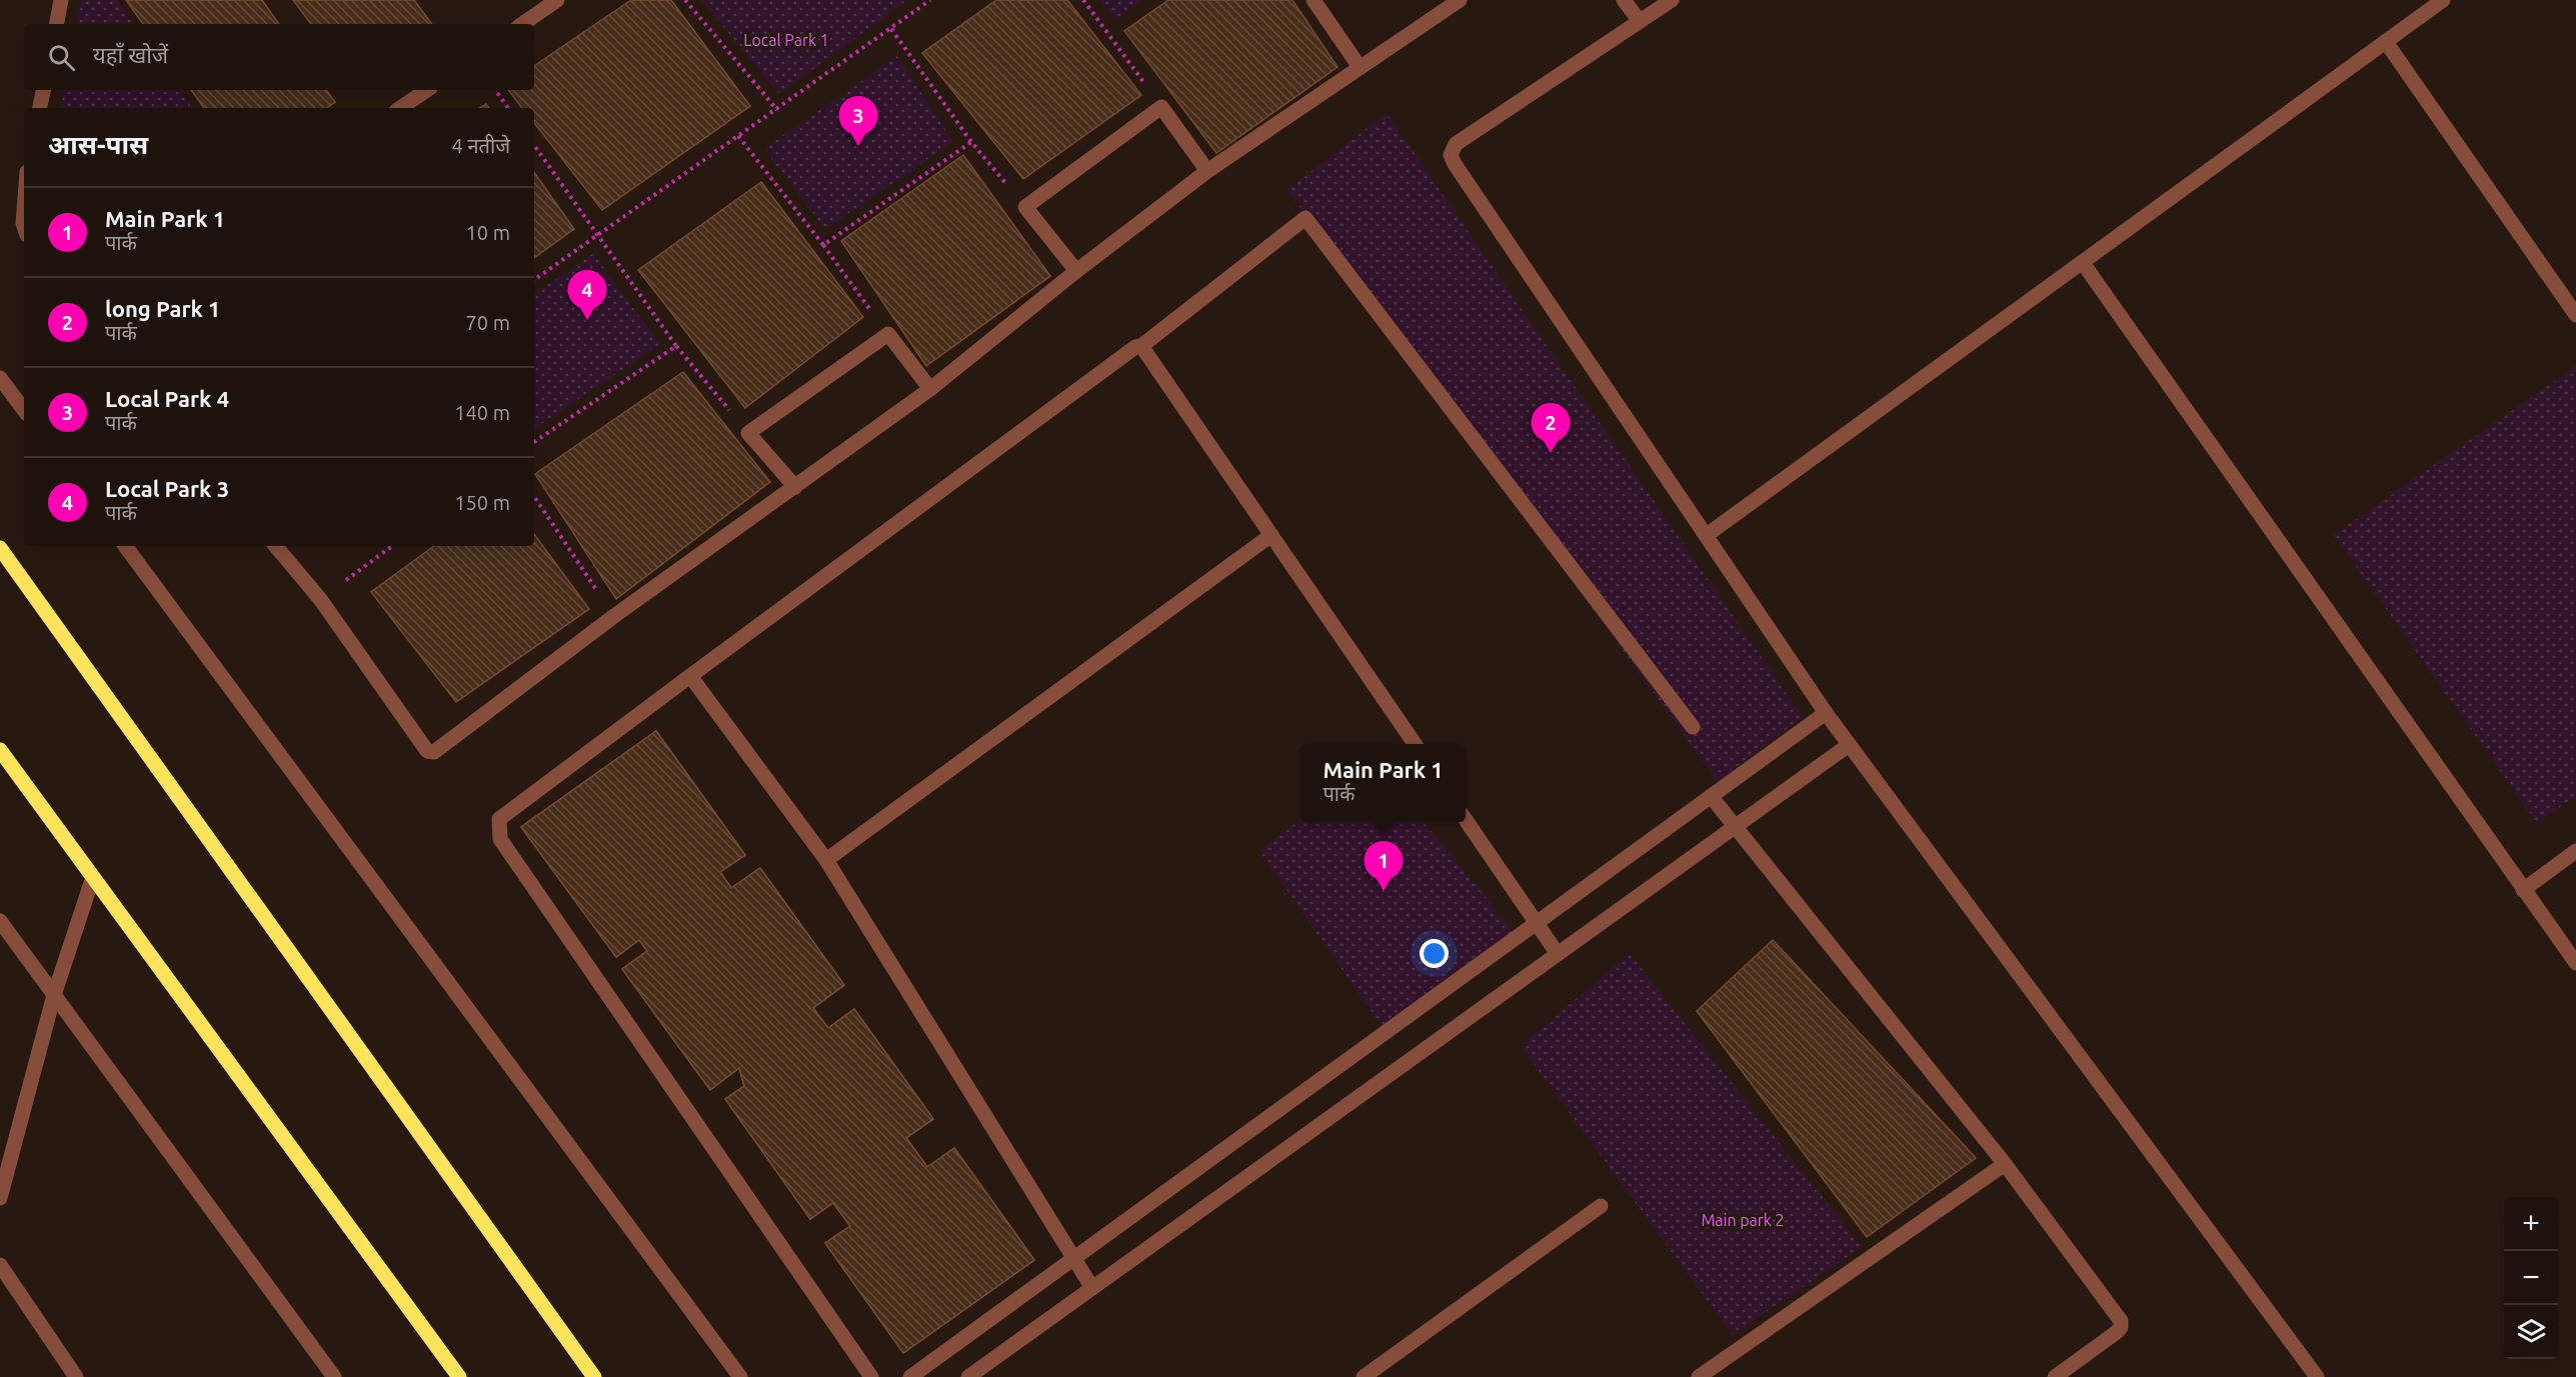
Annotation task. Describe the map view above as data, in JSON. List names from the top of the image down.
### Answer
{
  "parks": ["Local Park 1", "Main park 2"],
  "page": {
    "search": "यहाँ खोजें",
    "pins": [
      "3",
      "4",
      "2",
      "1"
    ],
    "heading": ["आस-पास", "4 नतीजे"],
    "list": [
      {
        "mark": "1",
        "name": "Main Park 1",
        "note": "पार्क",
        "value": "10 m"
      },
      {
        "mark": "2",
        "name": "long Park 1",
        "note": "पार्क",
        "value": "70 m"
      },
      {
        "mark": "3",
        "name": "Local Park 4",
        "note": "पार्क",
        "value": "140 m"
      },
      {
        "mark": "4",
        "name": "Local Park 3",
        "note": "पार्क",
        "value": "150 m"
      }
    ],
    "popup": ["Main Park 1", "पार्क"],
    "map_buttons": ["+", "−"]
  }
}
